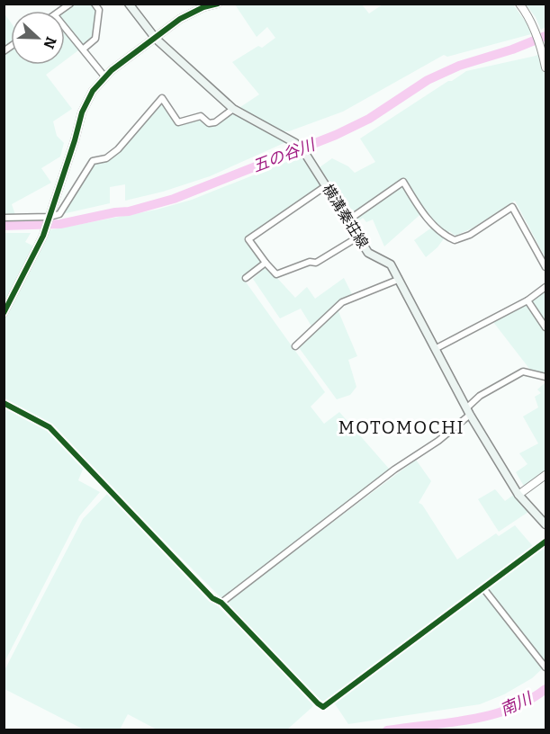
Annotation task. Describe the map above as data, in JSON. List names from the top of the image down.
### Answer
{
  "streets": {
    "main road": ["横溝秦荘線"]
  },
  "districts": ["MOTOMOCHI"],
  "water": ["五の谷川", "南川"],
  "north": "right"
}
